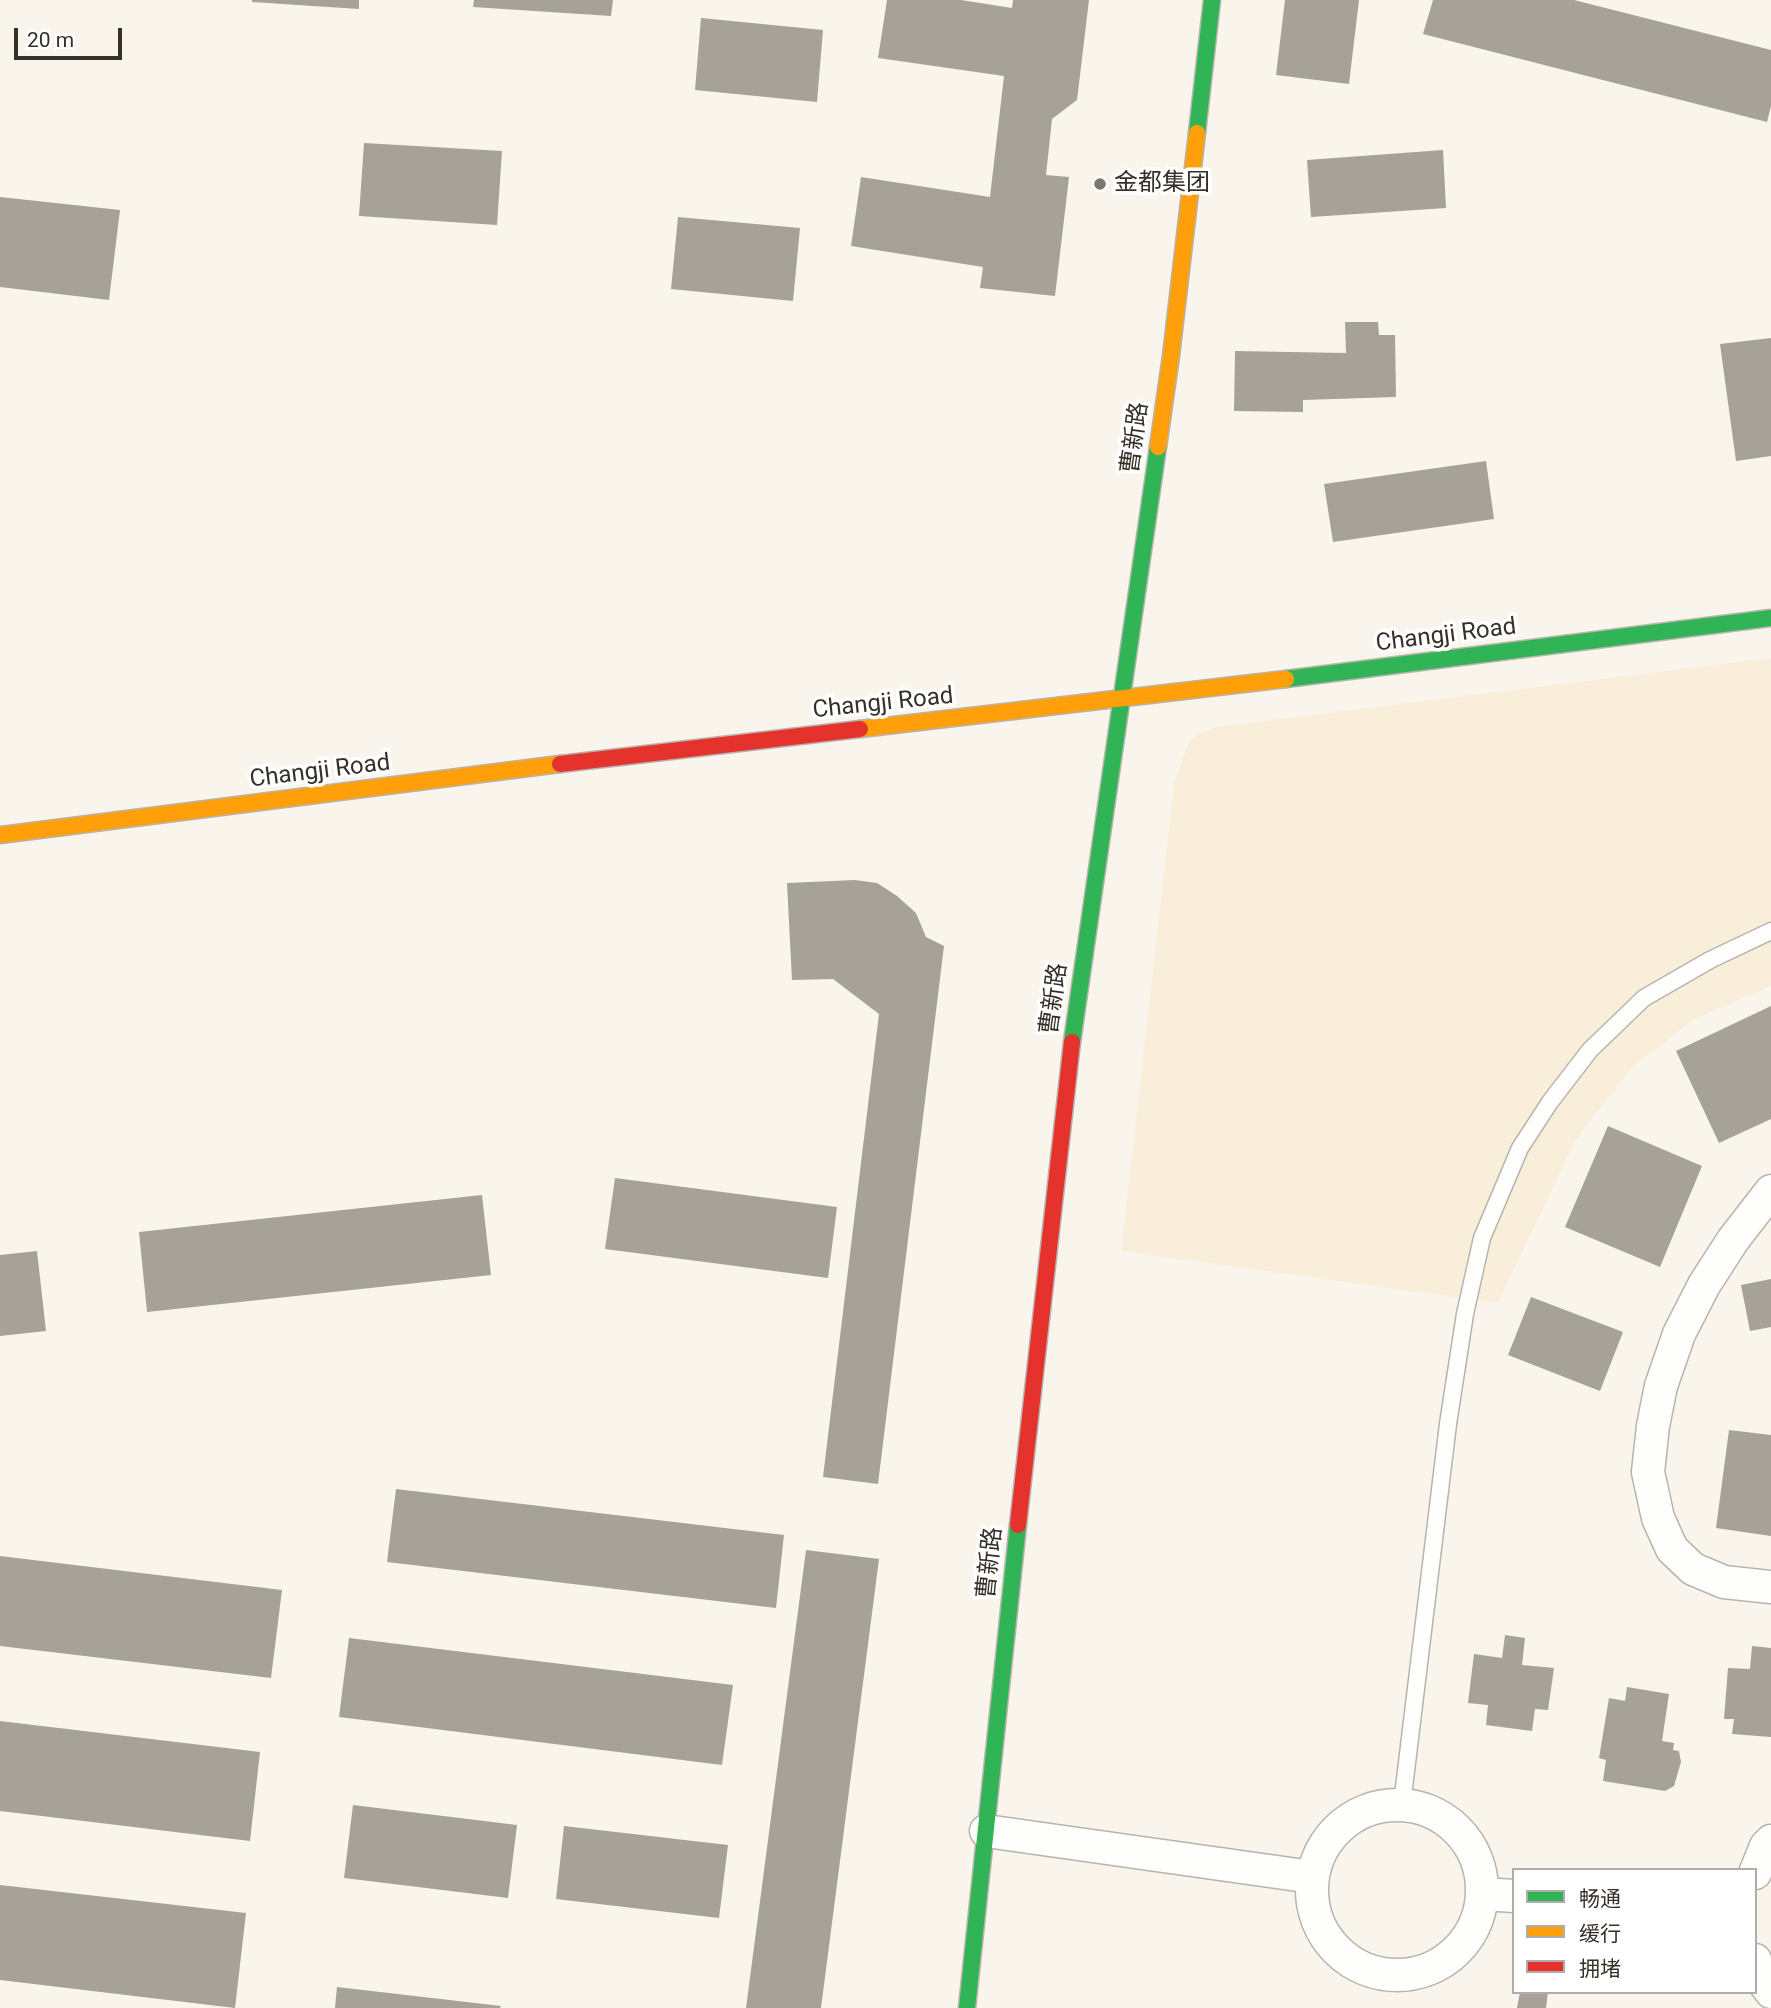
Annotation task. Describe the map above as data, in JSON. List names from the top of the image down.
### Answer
{
  "streets": {
    "street": ["曹新路", "Changji Road"]
  },
  "crossings": [
    ["曹新路", "Changji Road"]
  ],
  "places": ["金都集团"],
  "legend": ["畅通", "缓行", "拥堵"],
  "scale_bar": "20 m"
}
